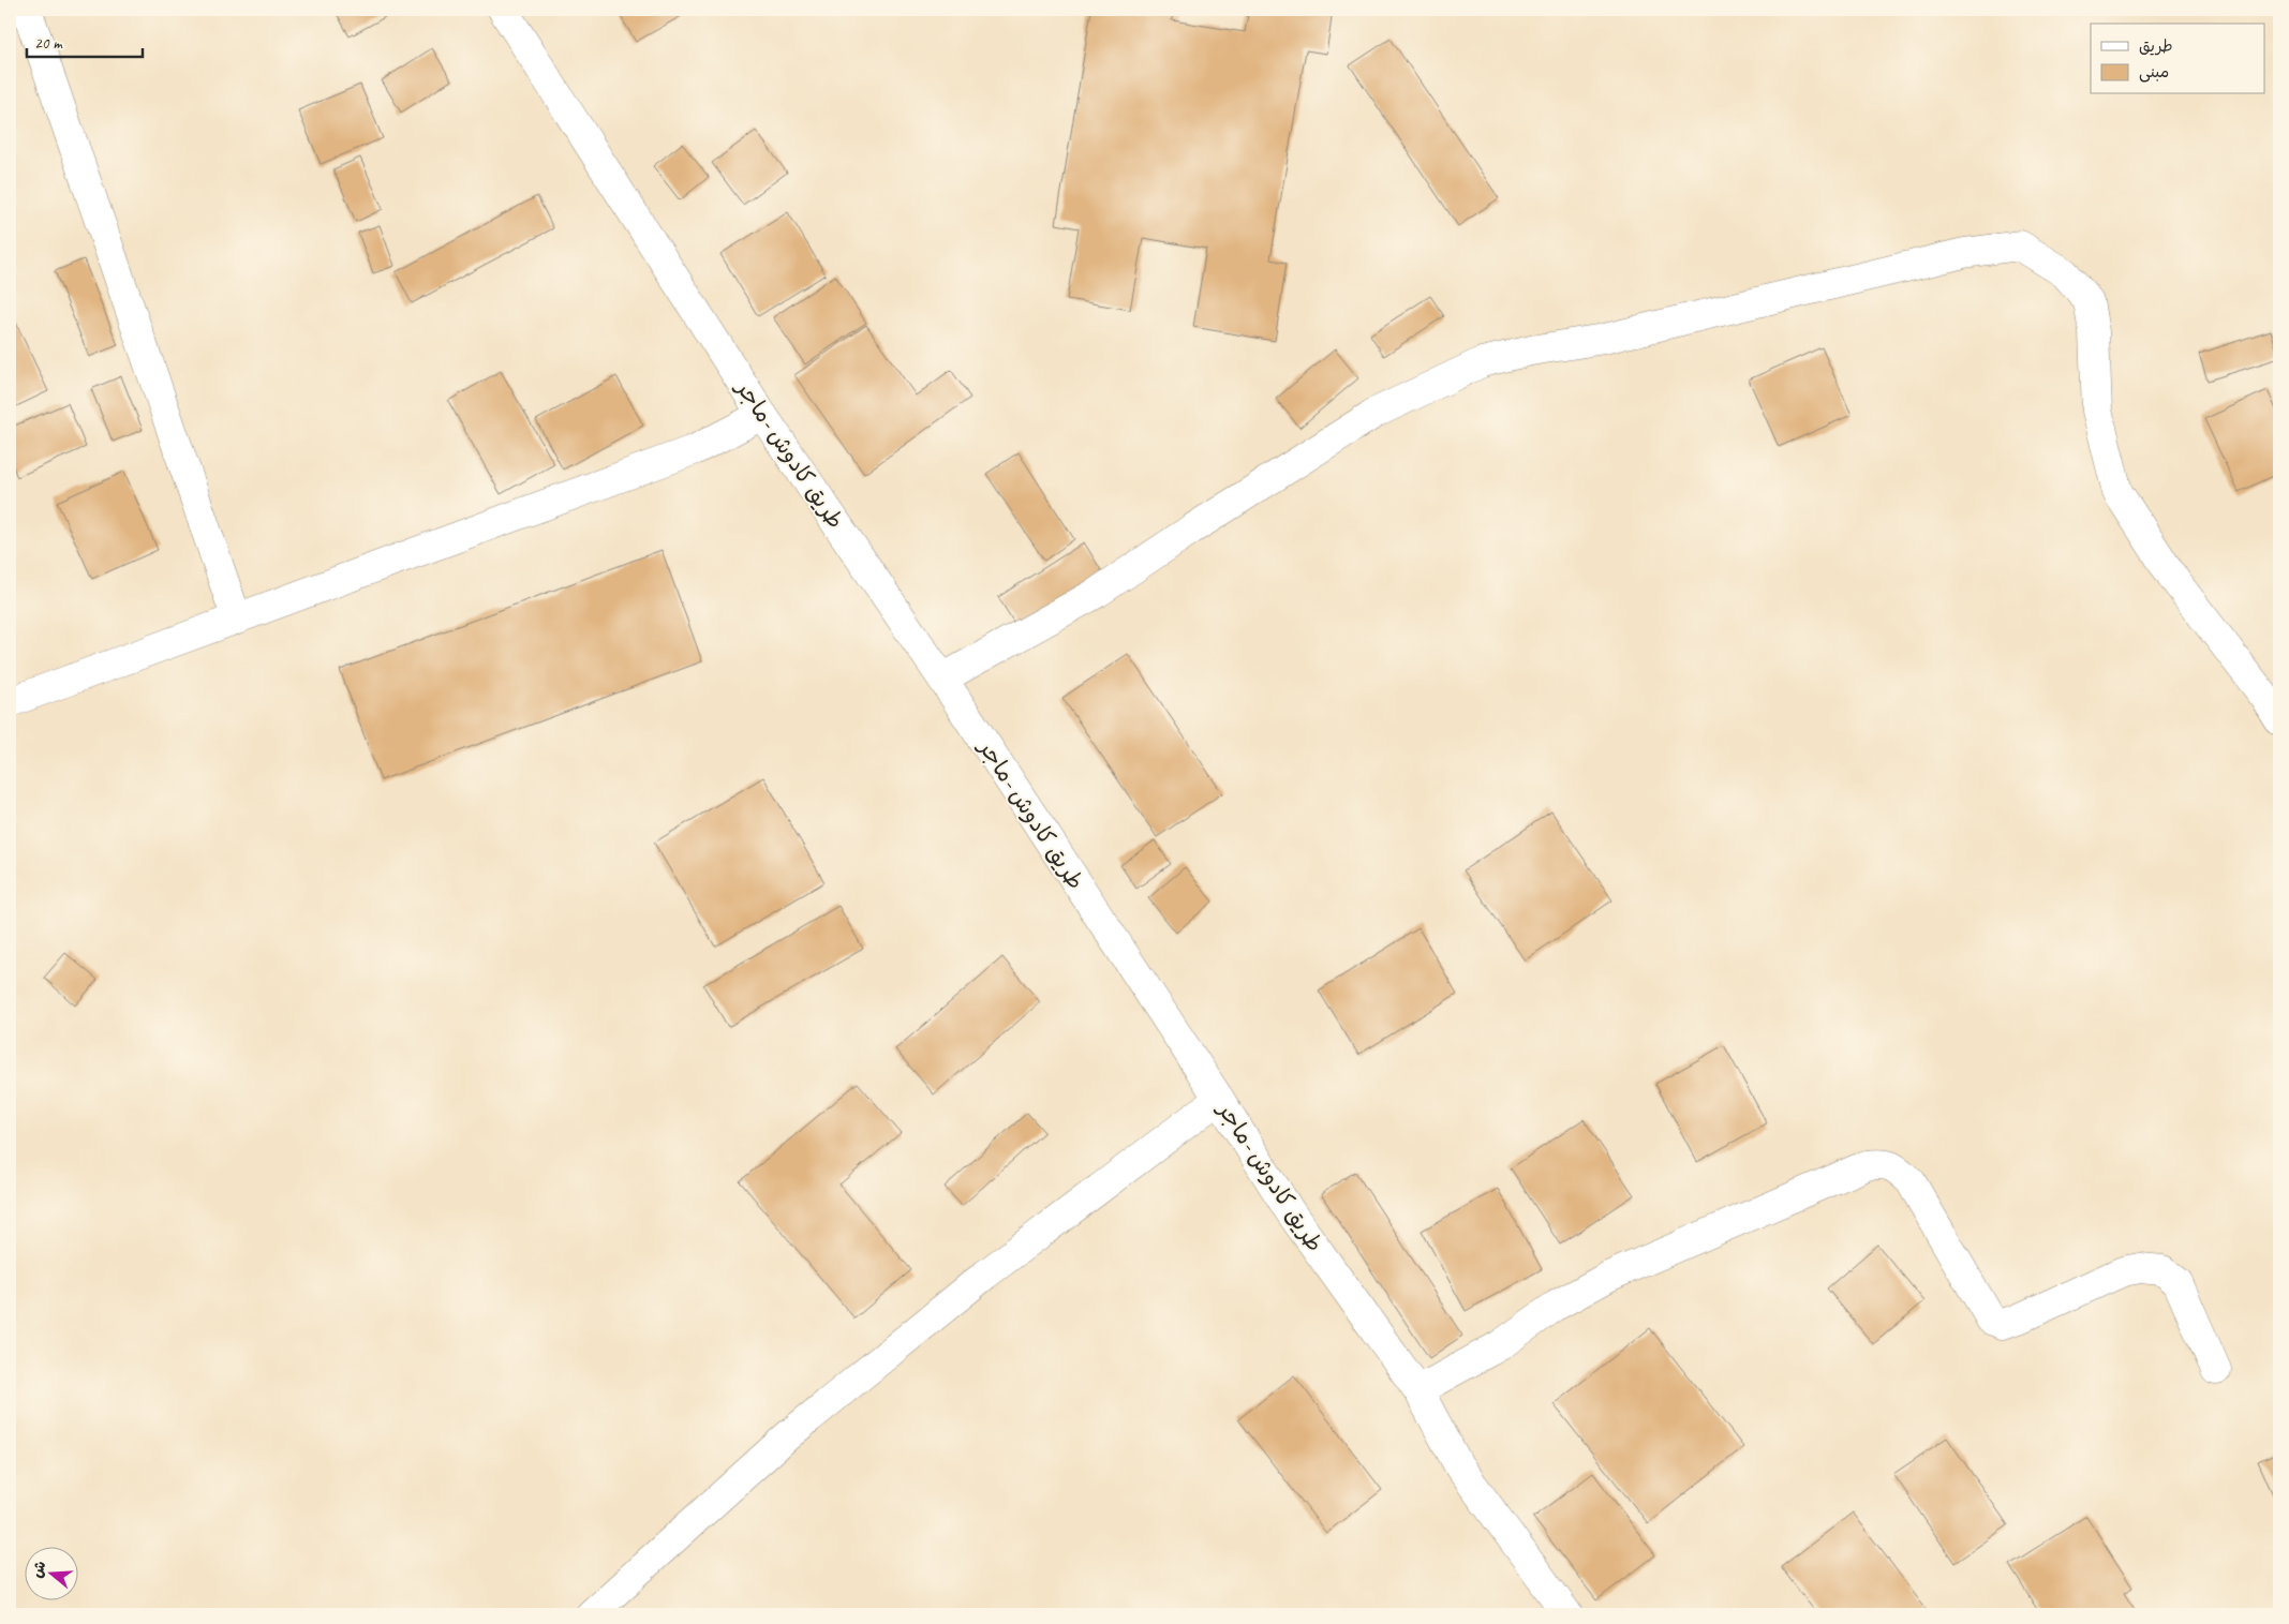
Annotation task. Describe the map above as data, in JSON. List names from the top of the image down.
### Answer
{
  "streets": {
    "main road": ["طريق كادوش -ماجر"]
  },
  "legend": ["طريق", "مبنى"],
  "scale_bar": "20 m",
  "north": "left"
}
